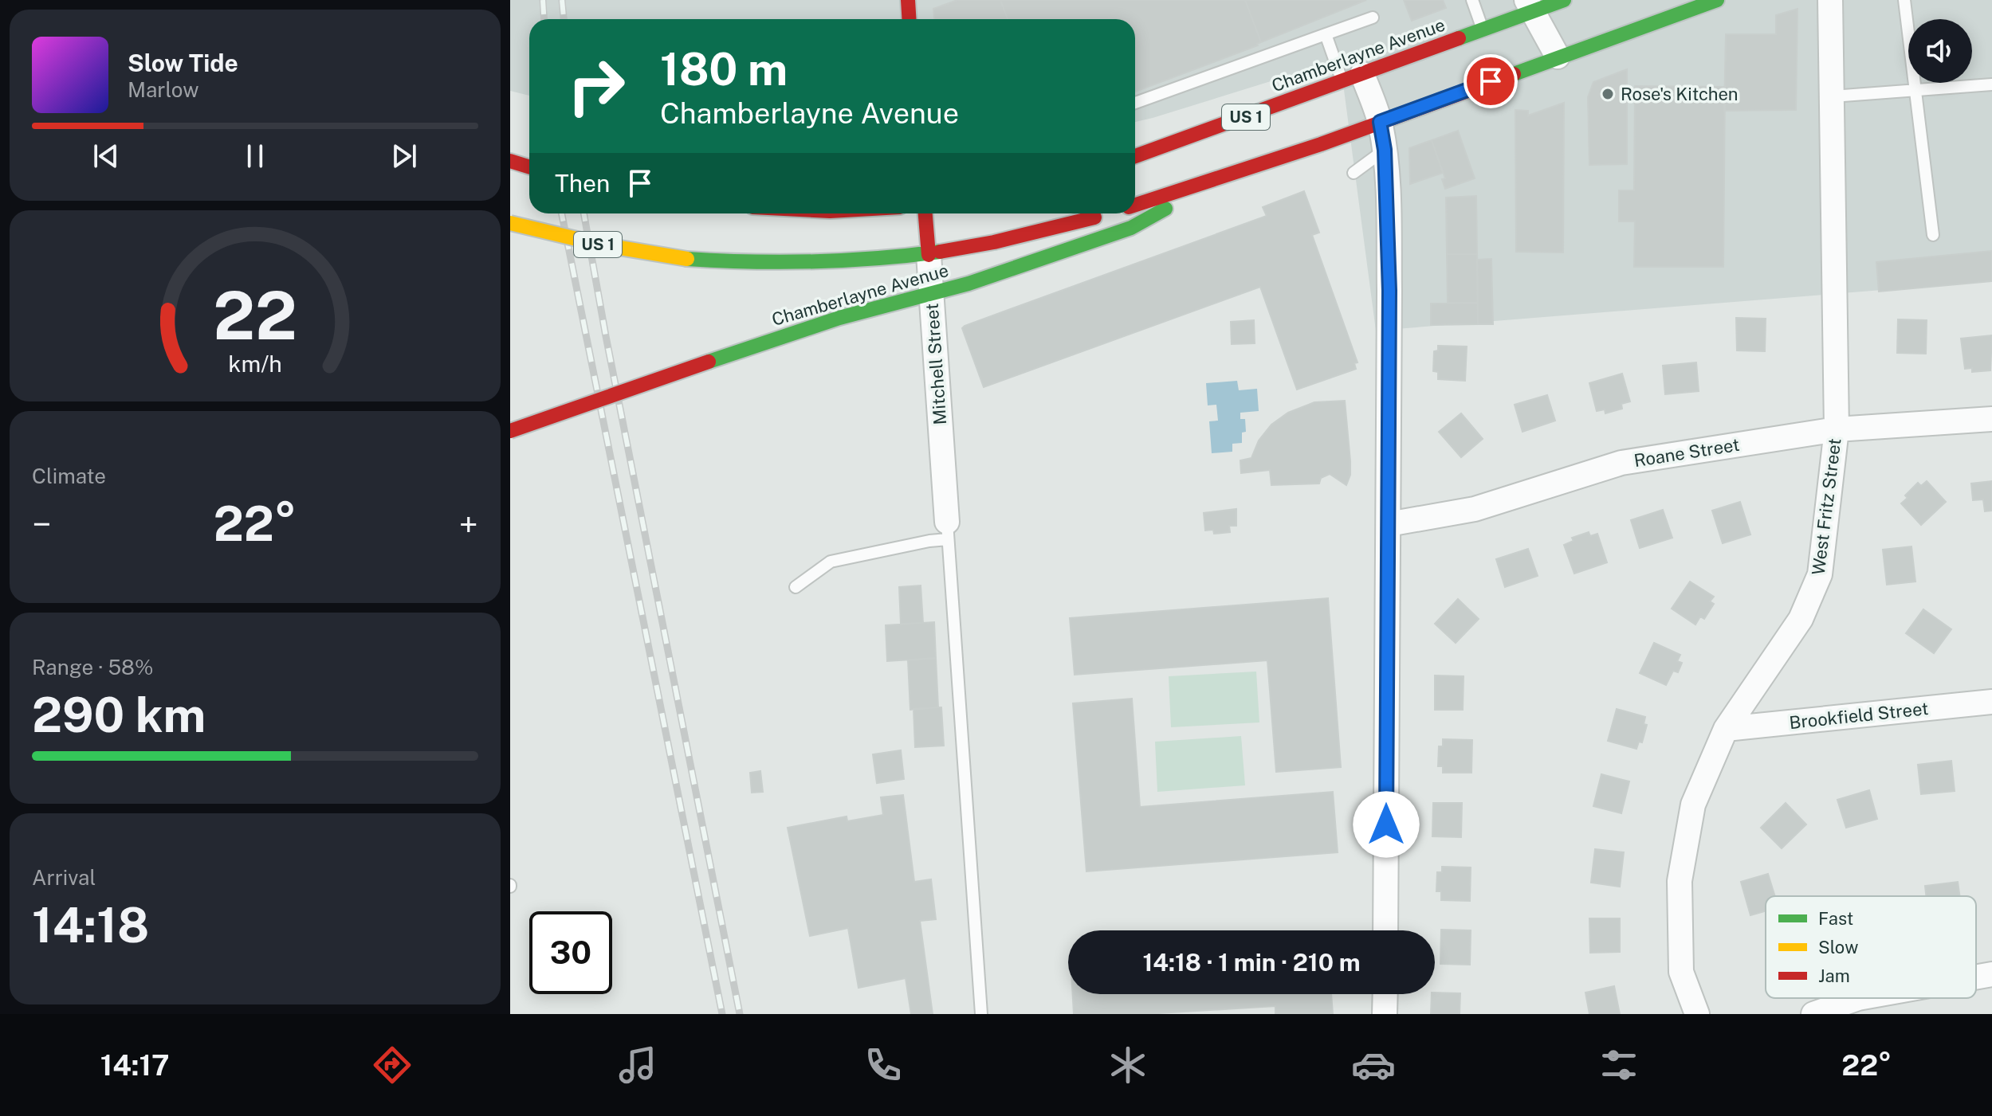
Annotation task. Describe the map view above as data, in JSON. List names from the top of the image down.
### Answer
{
  "streets": {
    "main road": ["Chamberlayne Avenue", "US 1", "Mitchell Street"],
    "street": ["Roane Street", "West Fritz Street", "Brookfield Street"]
  },
  "crossings": [
    ["Chamberlayne Avenue", "Mitchell Street"],
    ["Roane Street", "West Fritz Street"],
    ["West Fritz Street", "Brookfield Street"]
  ],
  "places": ["Rose's Kitchen"],
  "legend": ["Fast", "Slow", "Jam"],
  "page": {
    "turn": ["180 m", "Chamberlayne Avenue"],
    "song": ["Slow Tide", "Marlow"],
    "then": "Then",
    "tile": [
      "Climate",
      ["Range · 58%", "290 km"],
      ["Arrival", "14:18"]
    ],
    "heat": ["−", "22°", "+"],
    "limit": "30",
    "trip": "14:18 · 1 min · 210 m",
    "tabs": ["14:17", "22°"],
    "gauge": ["22", "km/h"]
  }
}
